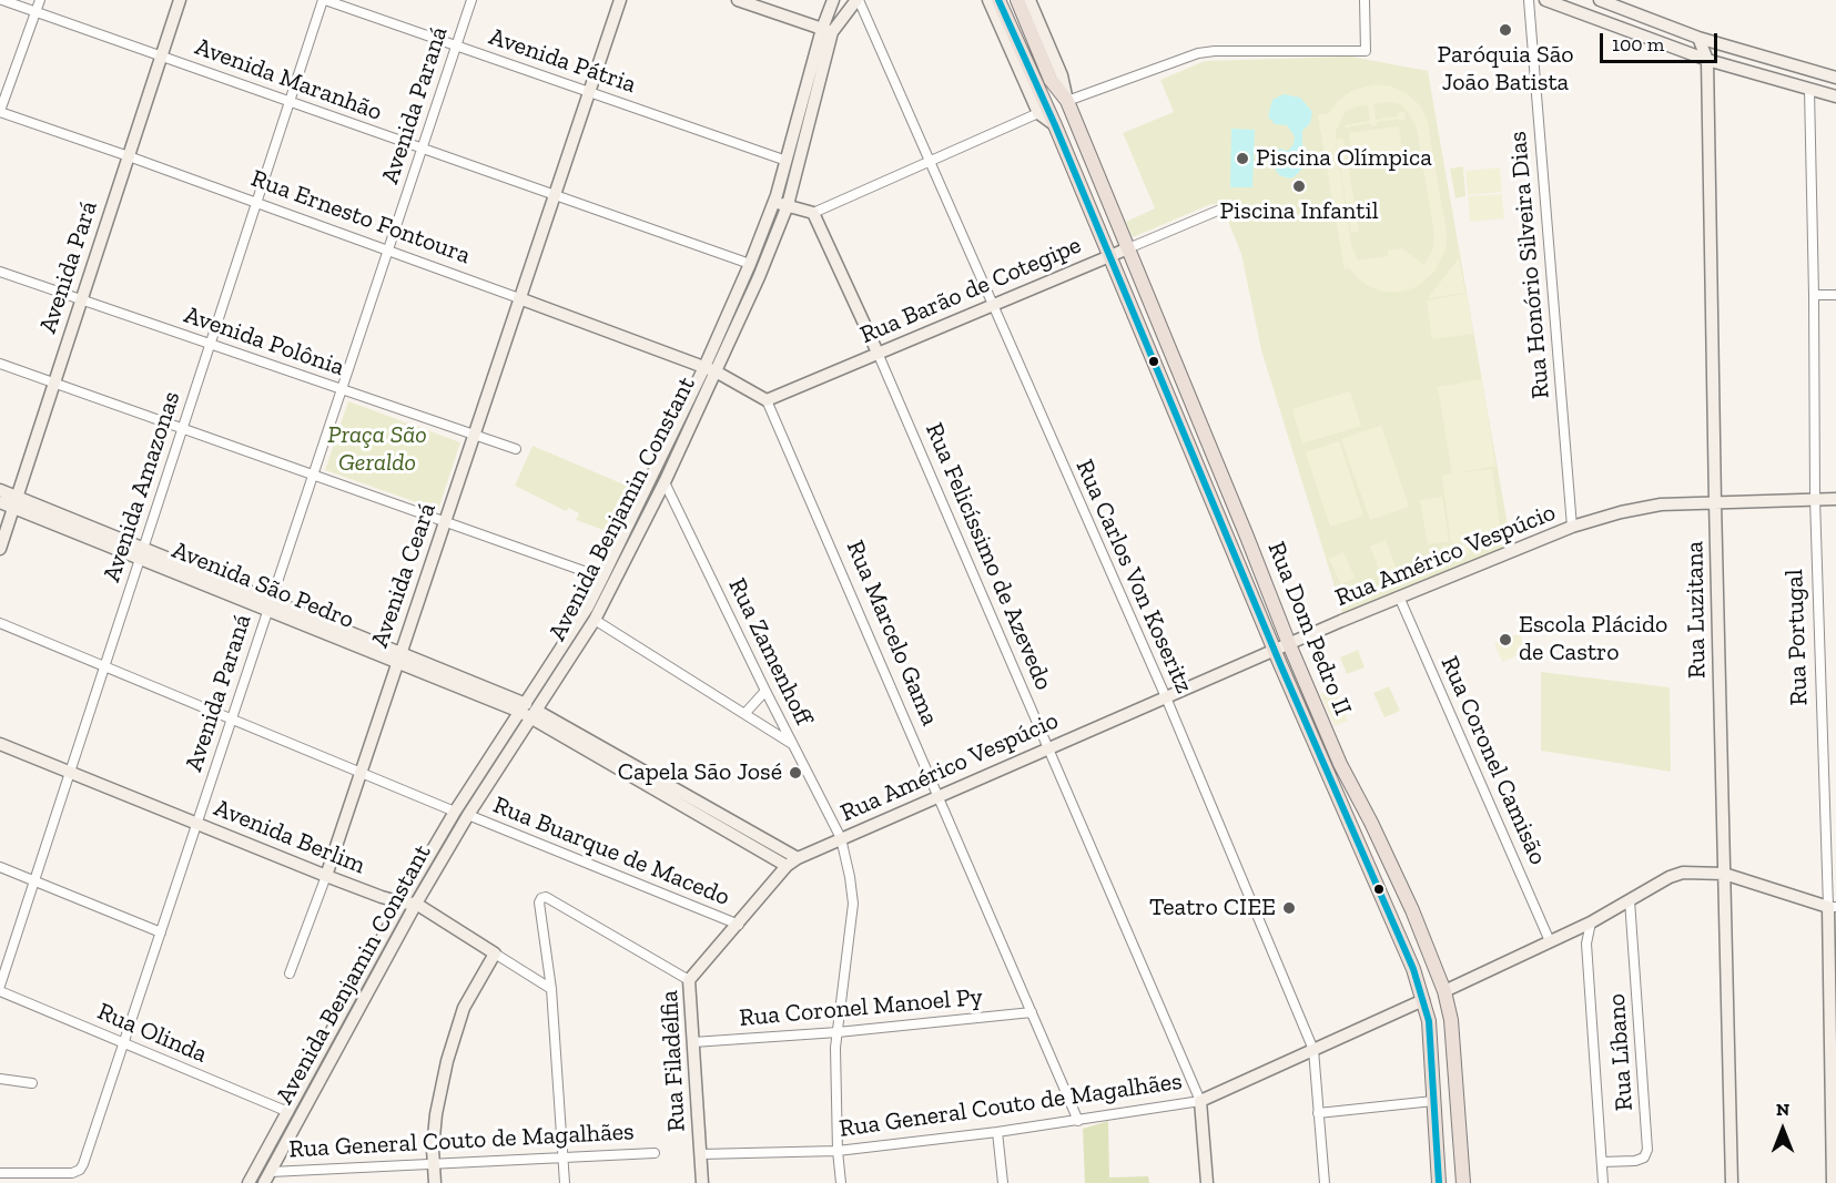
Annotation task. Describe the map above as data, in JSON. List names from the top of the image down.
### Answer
{
  "streets": {
    "main road": ["Rua Dom Pedro II"],
    "street": [
      "Avenida Pátria",
      "Avenida Maranhão",
      "Avenida Paraná",
      "Rua Ernesto Fontoura",
      "Rua Honório Silveira Dias",
      "Avenida Pará",
      "Rua Barão de Cotegipe",
      "Avenida Polônia",
      "Avenida Amazonas",
      "Avenida Benjamin Constant",
      "Rua Américo Vespúcio",
      "Rua Felicíssimo de Azevedo",
      "Avenida Ceará",
      "Rua Carlos Von Koseritz",
      "Avenida São Pedro",
      "Rua Luzitana",
      "Rua Marcelo Gama",
      "Rua Portugal",
      "Rua Zamenhoff",
      "Rua Coronel Camisão",
      "Avenida Berlim",
      "Rua Buarque de Macedo",
      "Rua Coronel Manoel Py",
      "Rua Olinda",
      "Rua Líbano",
      "Rua Filadélfia",
      "Rua General Couto de Magalhães"
    ]
  },
  "crossings": [
    ["Avenida Pátria", "Avenida Paraná"],
    ["Avenida Pátria", "Avenida Amazonas"],
    ["Avenida Pátria", "Avenida Benjamin Constant"],
    ["Avenida Pátria", "Avenida Ceará"],
    ["Avenida Maranhão", "Avenida Paraná"],
    ["Avenida Maranhão", "Avenida Pará"],
    ["Avenida Maranhão", "Avenida Amazonas"],
    ["Avenida Maranhão", "Avenida Benjamin Constant"],
    ["Avenida Maranhão", "Avenida Ceará"],
    ["Avenida Paraná", "Rua Ernesto Fontoura"],
    ["Avenida Paraná", "Avenida Polônia"],
    ["Avenida Paraná", "Avenida São Pedro"],
    ["Avenida Paraná", "Avenida Berlim"],
    ["Avenida Paraná", "Rua Buarque de Macedo"],
    ["Avenida Paraná", "Rua Olinda"],
    ["Rua Ernesto Fontoura", "Avenida Pará"],
    ["Rua Ernesto Fontoura", "Avenida Amazonas"],
    ["Rua Ernesto Fontoura", "Avenida Benjamin Constant"],
    ["Rua Ernesto Fontoura", "Avenida Ceará"],
    ["Rua Honório Silveira Dias", "Rua Américo Vespúcio"],
    ["Avenida Pará", "Avenida Polônia"],
    ["Avenida Pará", "Avenida São Pedro"],
    ["Rua Barão de Cotegipe", "Rua Felicíssimo de Azevedo"],
    ["Rua Barão de Cotegipe", "Rua Carlos Von Koseritz"],
    ["Rua Barão de Cotegipe", "Rua Dom Pedro II"],
    ["Rua Barão de Cotegipe", "Rua Marcelo Gama"],
    ["Avenida Polônia", "Avenida Amazonas"],
    ["Avenida Polônia", "Avenida Ceará"],
    ["Avenida Amazonas", "Avenida São Pedro"],
    ["Avenida Amazonas", "Avenida Berlim"],
    ["Avenida Amazonas", "Rua Buarque de Macedo"],
    ["Avenida Benjamin Constant", "Rua Carlos Von Koseritz"],
    ["Avenida Benjamin Constant", "Avenida São Pedro"],
    ["Avenida Benjamin Constant", "Rua Zamenhoff"],
    ["Avenida Benjamin Constant", "Avenida Berlim"],
    ["Avenida Benjamin Constant", "Rua Buarque de Macedo"],
    ["Avenida Benjamin Constant", "Rua Olinda"],
    ["Avenida Benjamin Constant", "Rua General Couto de Magalhães"],
    ["Rua Américo Vespúcio", "Rua Felicíssimo de Azevedo"],
    ["Rua Américo Vespúcio", "Rua Carlos Von Koseritz"],
    ["Rua Américo Vespúcio", "Avenida São Pedro"],
    ["Rua Américo Vespúcio", "Rua Luzitana"],
    ["Rua Américo Vespúcio", "Rua Dom Pedro II"],
    ["Rua Américo Vespúcio", "Rua Marcelo Gama"],
    ["Rua Américo Vespúcio", "Rua Portugal"],
    ["Rua Américo Vespúcio", "Rua Zamenhoff"],
    ["Rua Américo Vespúcio", "Rua Coronel Camisão"],
    ["Rua Américo Vespúcio", "Rua Filadélfia"],
    ["Rua Felicíssimo de Azevedo", "Rua General Couto de Magalhães"],
    ["Avenida Ceará", "Avenida São Pedro"],
    ["Avenida Ceará", "Avenida Berlim"],
    ["Avenida Ceará", "Rua Buarque de Macedo"],
    ["Rua Carlos Von Koseritz", "Rua General Couto de Magalhães"],
    ["Avenida São Pedro", "Rua Filadélfia"],
    ["Rua Dom Pedro II", "Rua General Couto de Magalhães"],
    ["Rua Marcelo Gama", "Rua Coronel Manoel Py"],
    ["Rua Marcelo Gama", "Rua General Couto de Magalhães"],
    ["Rua Zamenhoff", "Rua Coronel Manoel Py"],
    ["Rua Zamenhoff", "Rua General Couto de Magalhães"],
    ["Rua Buarque de Macedo", "Rua Filadélfia"],
    ["Rua Coronel Manoel Py", "Rua Filadélfia"],
    ["Rua Filadélfia", "Rua General Couto de Magalhães"]
  ],
  "parks": ["Praça São Geraldo"],
  "places": [
    "Paróquia São João Batista",
    "Piscina Olímpica",
    "Piscina Infantil",
    "Escola Plácido de Castro",
    "Capela São José",
    "Teatro CIEE"
  ],
  "scale_bar": "100 m",
  "north": "top"
}
